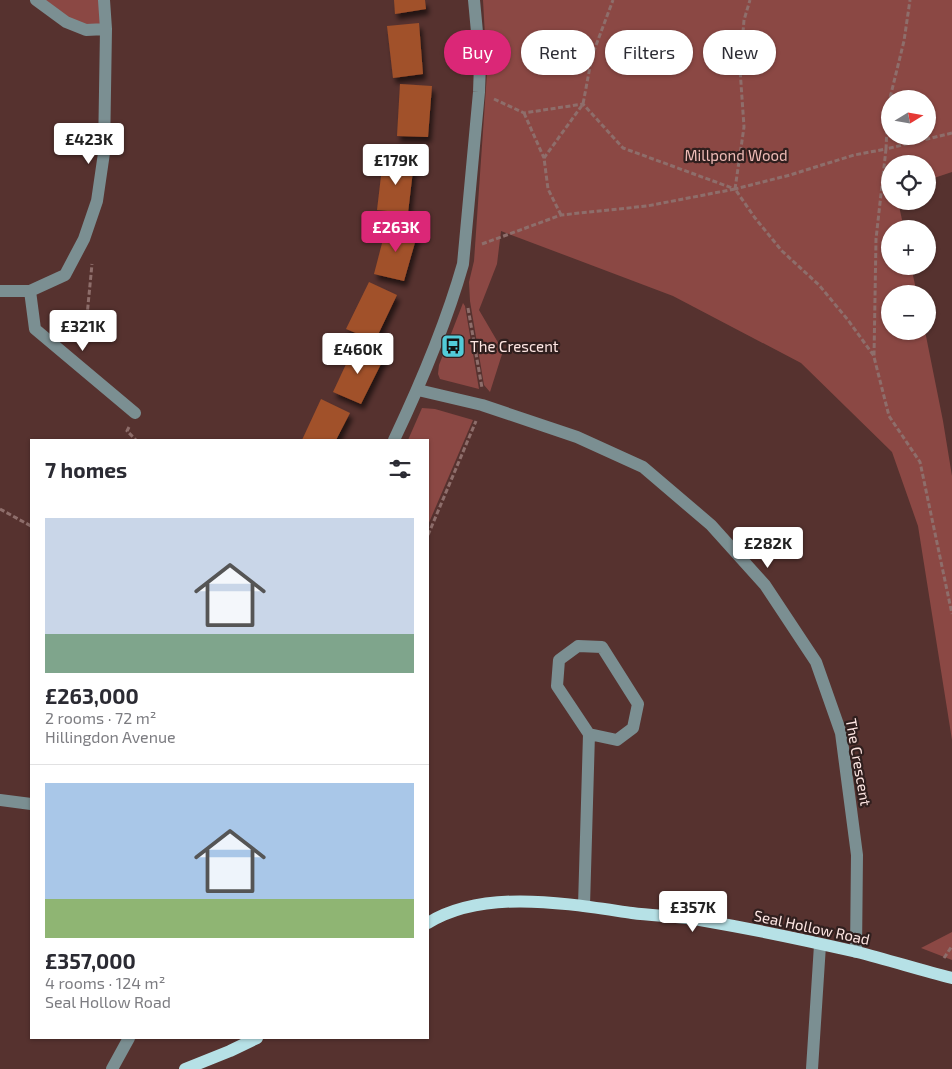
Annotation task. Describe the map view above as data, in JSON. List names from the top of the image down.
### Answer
{
  "streets": {
    "main road": ["Seal Hollow Road"],
    "street": ["The Crescent"]
  },
  "crossings": [
    ["The Crescent", "Seal Hollow Road"]
  ],
  "parks": ["Millpond Wood"],
  "places": {
    "bus stop": ["The Crescent"]
  },
  "north": "right",
  "page": {
    "chip": [
      "Buy",
      "Rent",
      "Filters",
      "New"
    ],
    "map_buttons": ["+", "−"],
    "price": [
      "£423K",
      "£179K",
      "£263K",
      "£321K",
      "£460K",
      "£282K",
      "£357K"
    ],
    "heading": "7 homes",
    "list": [
      {
        "name": "£263,000",
        "note": "2 rooms · 72 m² · Hillingdon Avenue"
      },
      {
        "name": "£357,000",
        "note": "4 rooms · 124 m² · Seal Hollow Road"
      }
    ]
  }
}
